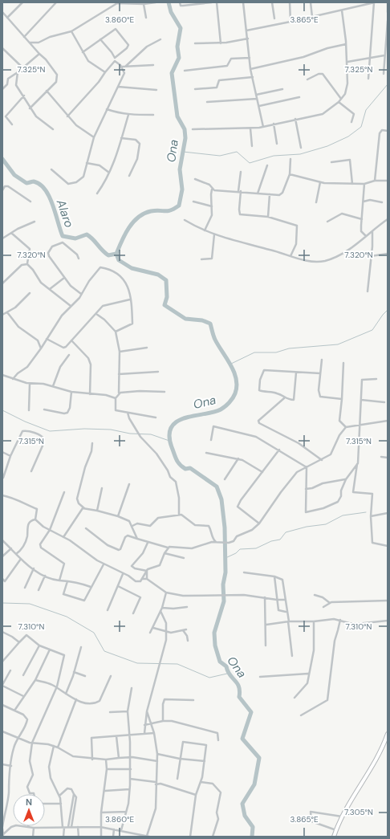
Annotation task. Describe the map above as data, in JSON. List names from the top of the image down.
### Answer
{
  "water": ["Ona", "Alaro"],
  "north": "top",
  "coordinates": [
    "3.860°E",
    "3.865°E",
    "7.325°N",
    "7.320°N",
    "7.315°N",
    "7.310°N",
    "7.305°N"
  ]
}
